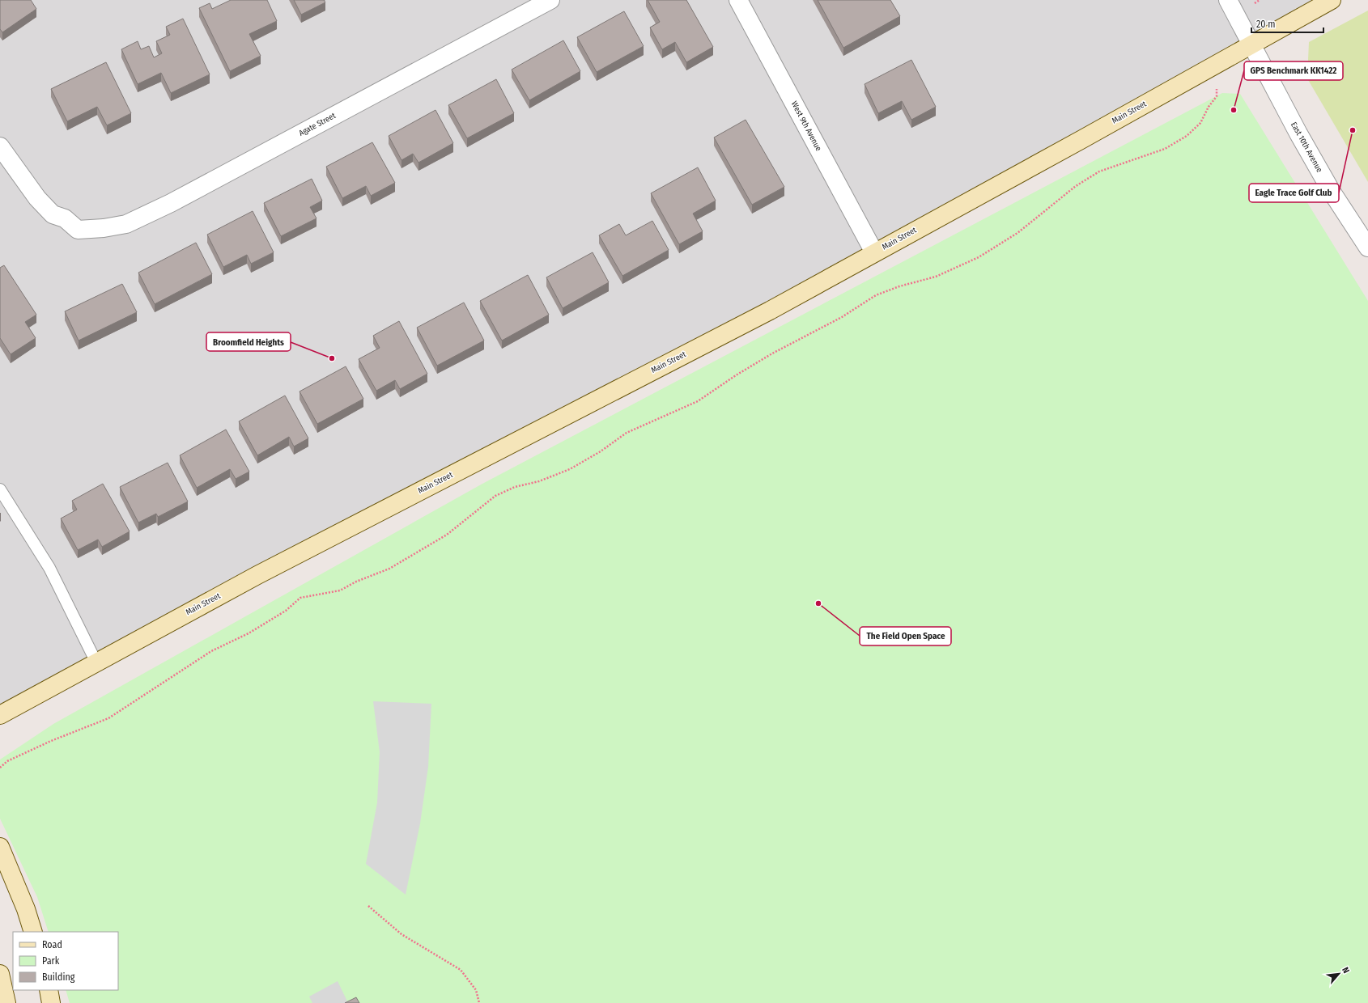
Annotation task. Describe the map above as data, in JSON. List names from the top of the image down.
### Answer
{
  "streets": {
    "main road": ["Main Street"],
    "street": ["Agate Street", "West 9th Avenue", "East 10th Avenue"]
  },
  "crossings": [
    ["Main Street", "West 9th Avenue"],
    ["Main Street", "East 10th Avenue"]
  ],
  "places": [
    "GPS Benchmark KK1422",
    "Eagle Trace Golf Club",
    "Broomfield Heights",
    "The Field Open Space"
  ],
  "legend": ["Road", "Park", "Building"],
  "scale_bar": "20 m",
  "north": "top right"
}
